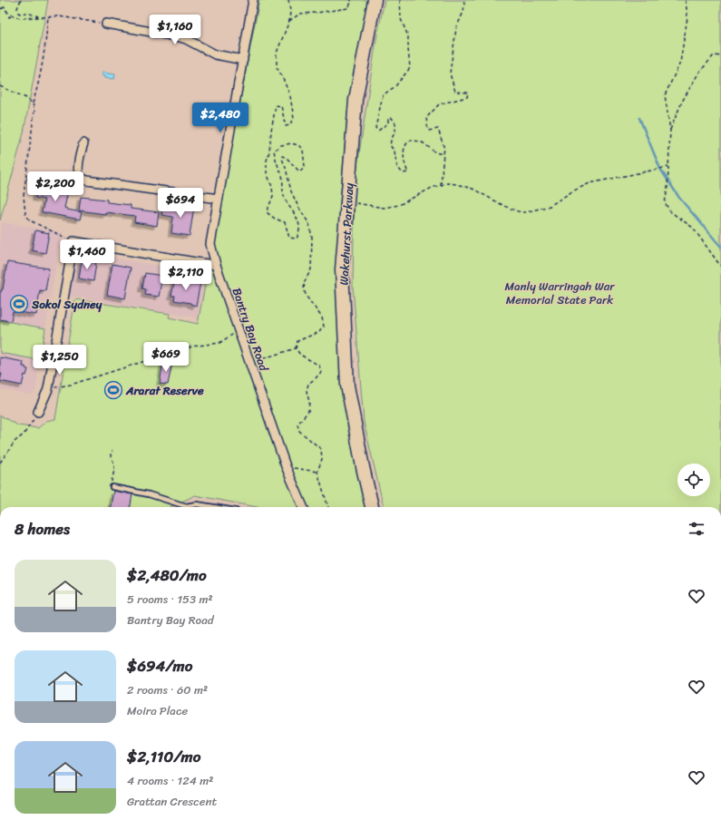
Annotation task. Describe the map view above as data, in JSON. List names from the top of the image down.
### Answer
{
  "streets": {
    "main road": ["Wakehurst Parkway"],
    "street": ["Bantry Bay Road"]
  },
  "parks": ["Manly Warringah War Memorial State Park"],
  "places": {
    "sports": ["Sokol Sydney", "Ararat Reserve"]
  },
  "page": {
    "price": [
      "$1,160",
      "$2,480",
      "$2,200",
      "$694",
      "$1,460",
      "$2,110",
      "$669",
      "$1,250"
    ],
    "heading": "8 homes",
    "list": [
      {
        "name": "$2,480/mo",
        "note": "5 rooms · 153 m² · Bantry Bay Road"
      },
      {
        "name": "$694/mo",
        "note": "2 rooms · 60 m² · Moira Place"
      },
      {
        "name": "$2,110/mo",
        "note": "4 rooms · 124 m² · Grattan Crescent"
      }
    ]
  }
}
